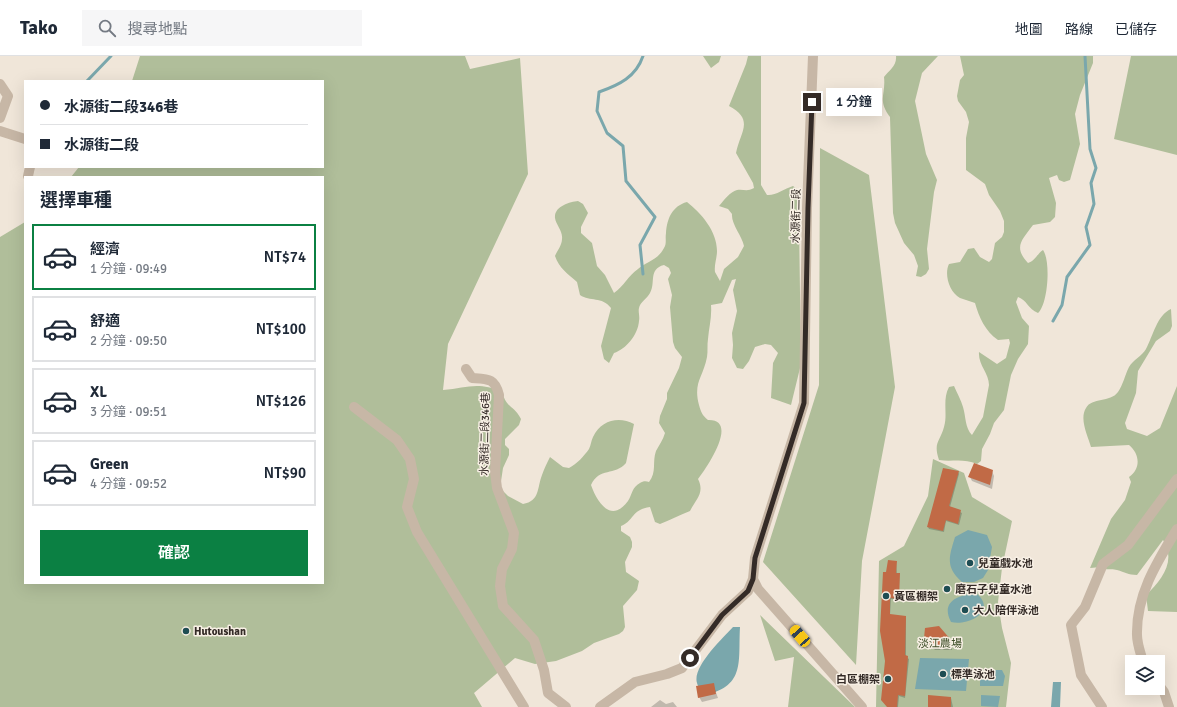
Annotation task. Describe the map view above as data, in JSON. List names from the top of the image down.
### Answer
{
  "streets": {
    "street": ["水源街二段", "水源街二段346巷"]
  },
  "parks": ["淡江農場"],
  "places": [
    "兒童戲水池",
    "磨石子兒童水池",
    "黃區棚架",
    "大人陪伴泳池",
    "Hutoushan",
    "標準泳池",
    "白區棚架"
  ],
  "page": {
    "header": "Tako",
    "search": "搜尋地點",
    "nav": ["地圖", "路線", "已儲存"],
    "banner": ["水源街二段346巷", "水源街二段"],
    "bubble": "1 分鐘",
    "heading": "選擇車種",
    "list": [
      {
        "name": "經濟",
        "note": "1 分鐘 · 09:49",
        "value": "NT$74"
      },
      {
        "name": "舒適",
        "note": "2 分鐘 · 09:50",
        "value": "NT$100"
      },
      {
        "name": "XL",
        "note": "3 分鐘 · 09:51",
        "value": "NT$126"
      },
      {
        "name": "Green",
        "note": "4 分鐘 · 09:52",
        "value": "NT$90"
      }
    ],
    "buttons": "確認"
  }
}
